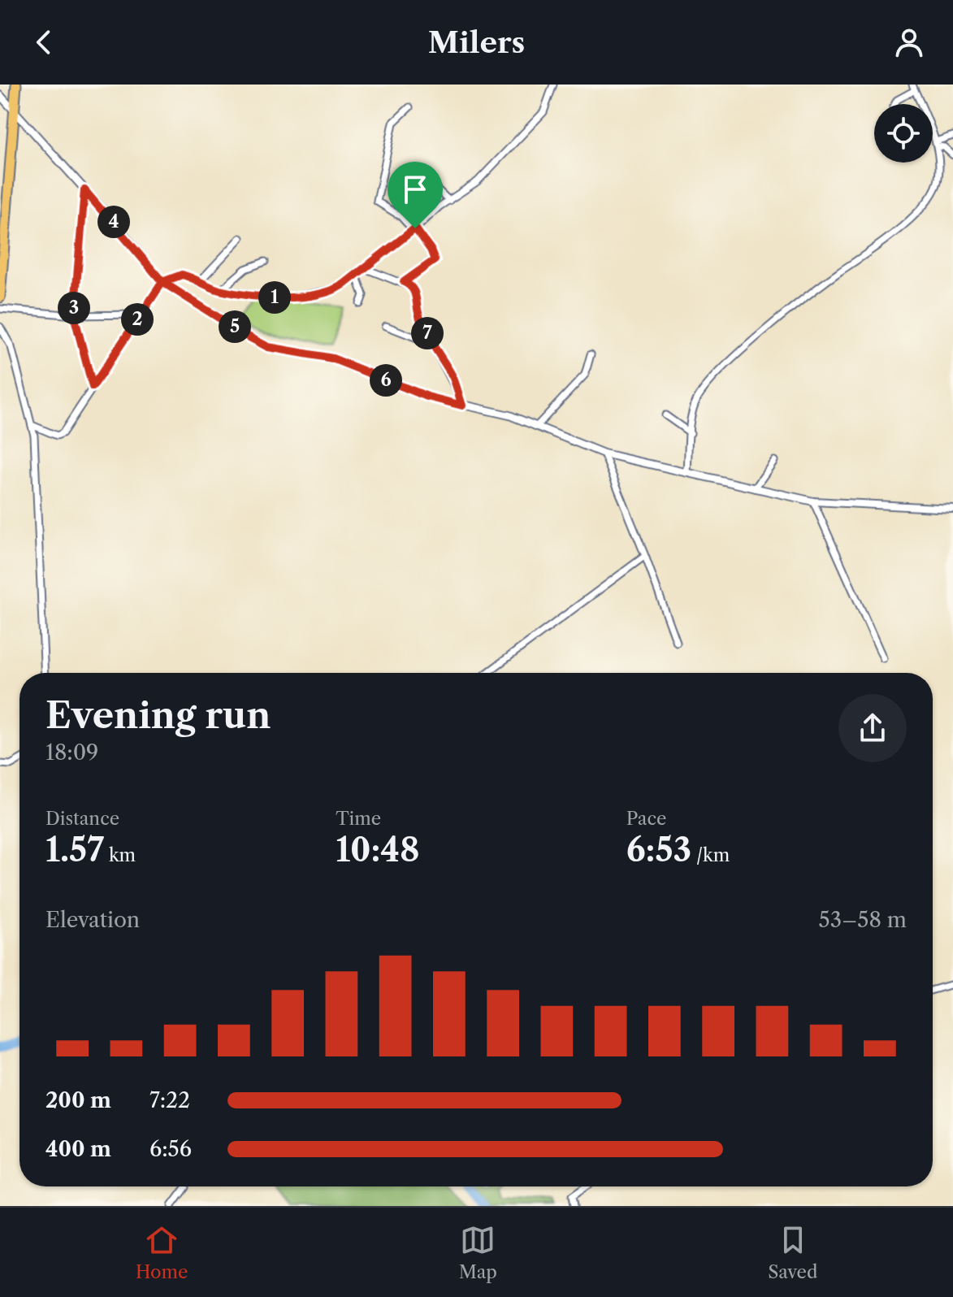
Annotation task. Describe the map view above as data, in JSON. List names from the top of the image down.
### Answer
{
  "page": {
    "header": "Milers",
    "pins": [
      "4",
      "1",
      "3",
      "2",
      "5",
      "7",
      "6"
    ],
    "heading": ["Evening run", "18:09"],
    "stats": [
      ["Distance", "1.57 km"],
      ["Time", "10:48"],
      ["Pace", "6:53 /km"]
    ],
    "chart": ["Elevation", "53–58 m"],
    "list": [
      {
        "name": "200 m",
        "note": "7:22"
      },
      {
        "name": "400 m",
        "note": "6:56"
      }
    ],
    "tabs": ["Home", "Map", "Saved"]
  }
}
